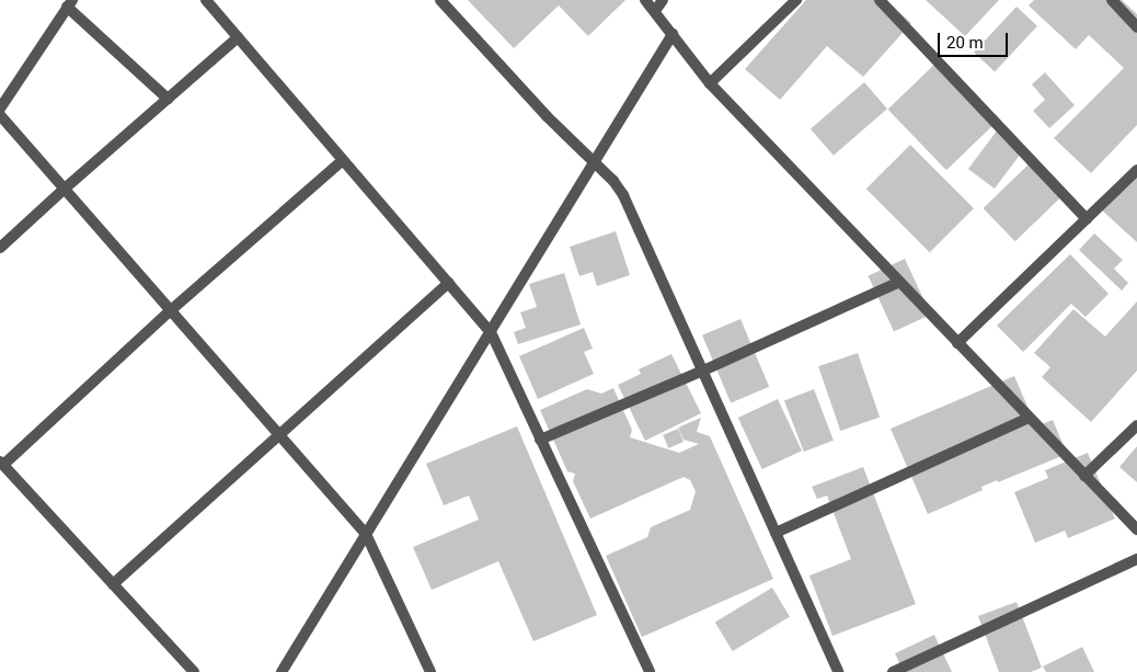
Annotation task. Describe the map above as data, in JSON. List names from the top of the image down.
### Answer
{
  "scale_bar": "20 m"
}
